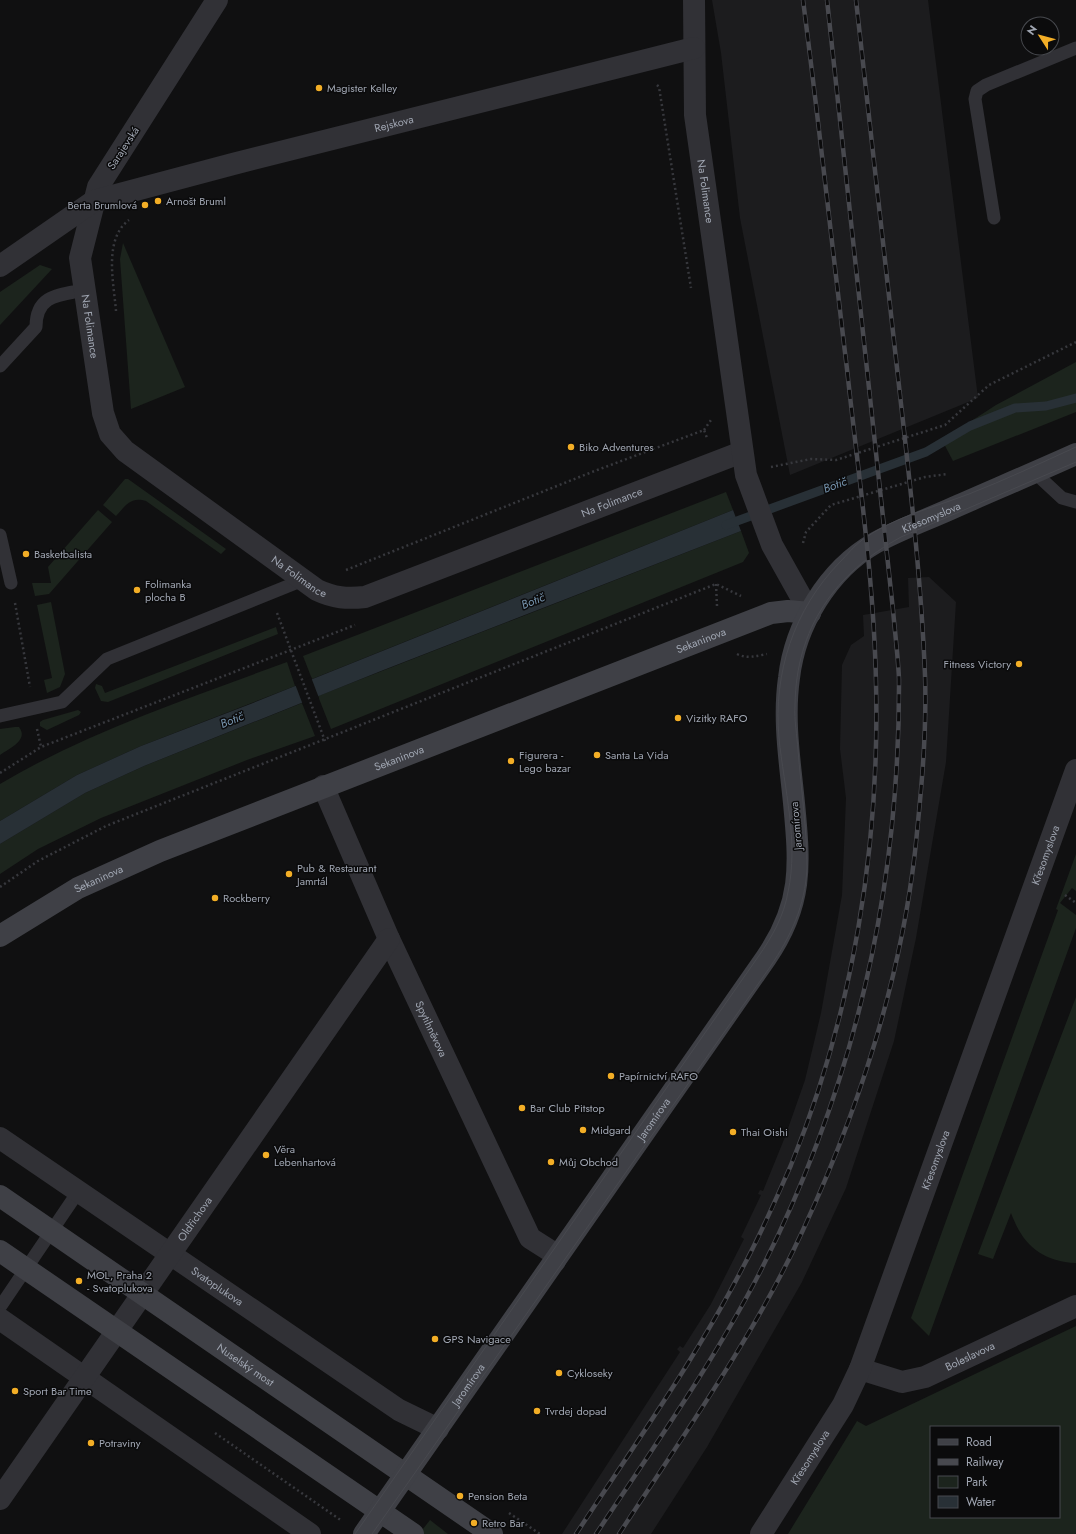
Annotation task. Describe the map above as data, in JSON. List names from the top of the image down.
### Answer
{
  "streets": {
    "main road": [
      "Křesomyslova",
      "Sekaninova",
      "Jaromírova",
      "Nuselský most"
    ],
    "street": [
      "Rejskova",
      "Sarajevská",
      "Na Folimance",
      "Spytihněvova",
      "Oldřichova",
      "Svatoplukova",
      "Boleslavova"
    ]
  },
  "crossings": [
    ["Rejskova", "Sarajevská"],
    ["Rejskova", "Na Folimance"],
    ["Sarajevská", "Na Folimance"],
    ["Na Folimance", "Křesomyslova"],
    ["Na Folimance", "Sekaninova"],
    ["Na Folimance", "Jaromírova"],
    ["Křesomyslova", "Sekaninova"],
    ["Křesomyslova", "Jaromírova"],
    ["Křesomyslova", "Boleslavova"],
    ["Sekaninova", "Jaromírova"],
    ["Sekaninova", "Spytihněvova"],
    ["Jaromírova", "Spytihněvova"],
    ["Jaromírova", "Svatoplukova"],
    ["Spytihněvova", "Oldřichova"],
    ["Oldřichova", "Svatoplukova"]
  ],
  "water": ["Botič"],
  "places": [
    "Magister Kelley",
    "Arnošt Bruml",
    "Berta Brumlová",
    "Biko Adventures",
    "Basketbalista",
    "Folimanka plocha B",
    "Fitness Victory",
    "Vizitky RAFO",
    "Santa La Vida",
    "Figurera - Lego bazar",
    "Pub & Restaurant Jamrtál",
    "Rockberry",
    "Papírnictví RAFO",
    "Bar Club Pitstop",
    "Midgard",
    "Thai Oishi",
    "Věra Lebenhartová",
    "Můj Obchod",
    "MOL, Praha 2 - Svatoplukova",
    "GPS Navigace",
    "Cykloseky",
    "Sport Bar Time",
    "Tvrdej dopad",
    "Potraviny",
    "Pension Beta",
    "Retro Bar"
  ],
  "legend": [
    "Road",
    "Railway",
    "Park",
    "Water"
  ],
  "north": "top left"
}
